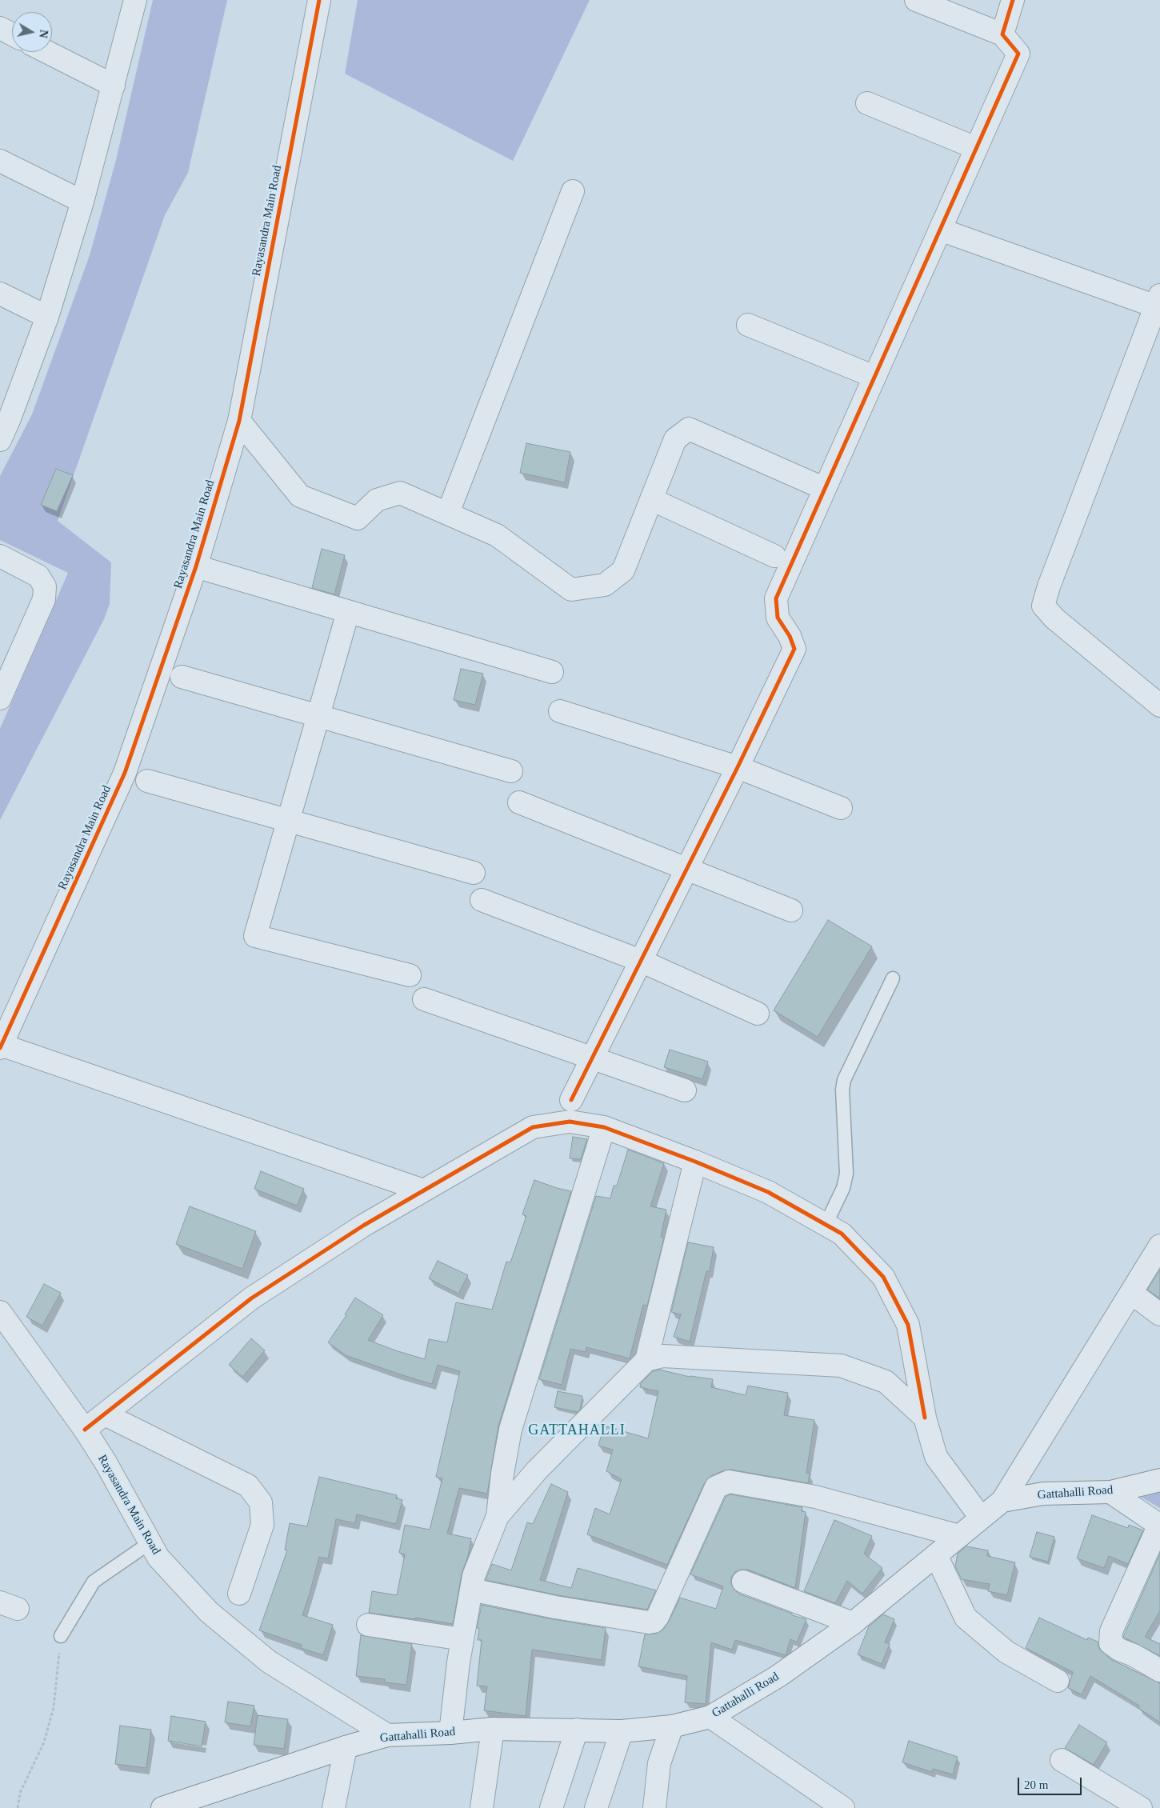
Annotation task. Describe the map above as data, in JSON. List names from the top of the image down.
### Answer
{
  "streets": {
    "street": ["Rayasandra Main Road", "Gattahalli Road"]
  },
  "crossings": [
    ["Rayasandra Main Road", "Gattahalli Road"]
  ],
  "districts": ["GATTAHALLI"],
  "scale_bar": "20 m",
  "north": "right"
}
